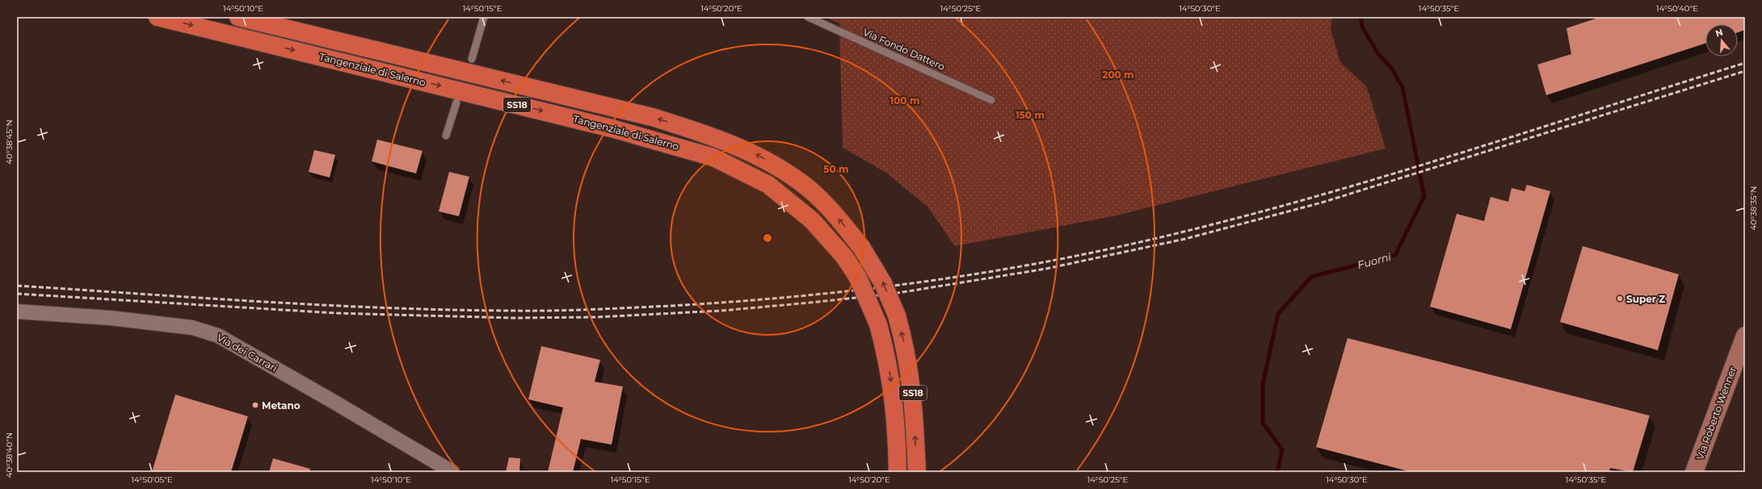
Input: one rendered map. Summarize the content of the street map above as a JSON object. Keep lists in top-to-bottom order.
{
  "streets": {
    "highway": ["Tangenziale di Salerno", "SS18"],
    "main road": ["Via Roberto Wenner"],
    "street": ["Via dei Carrari"],
    "lane": ["Via Fondo Dattero"]
  },
  "water": ["Fuorni"],
  "places": ["Super Z", "Metano"],
  "north": "top",
  "coordinates": [
    "14°50'10\"E",
    "14°50'15\"E",
    "14°50'20\"E",
    "14°50'25\"E",
    "14°50'30\"E",
    "14°50'35\"E",
    "14°50'40\"E",
    "40°38'45\"N",
    "40°38'35\"N",
    "40°38'40\"N",
    "14°50'05\"E"
  ],
  "rings": [
    "200 m",
    "100 m",
    "150 m",
    "50 m"
  ]
}
